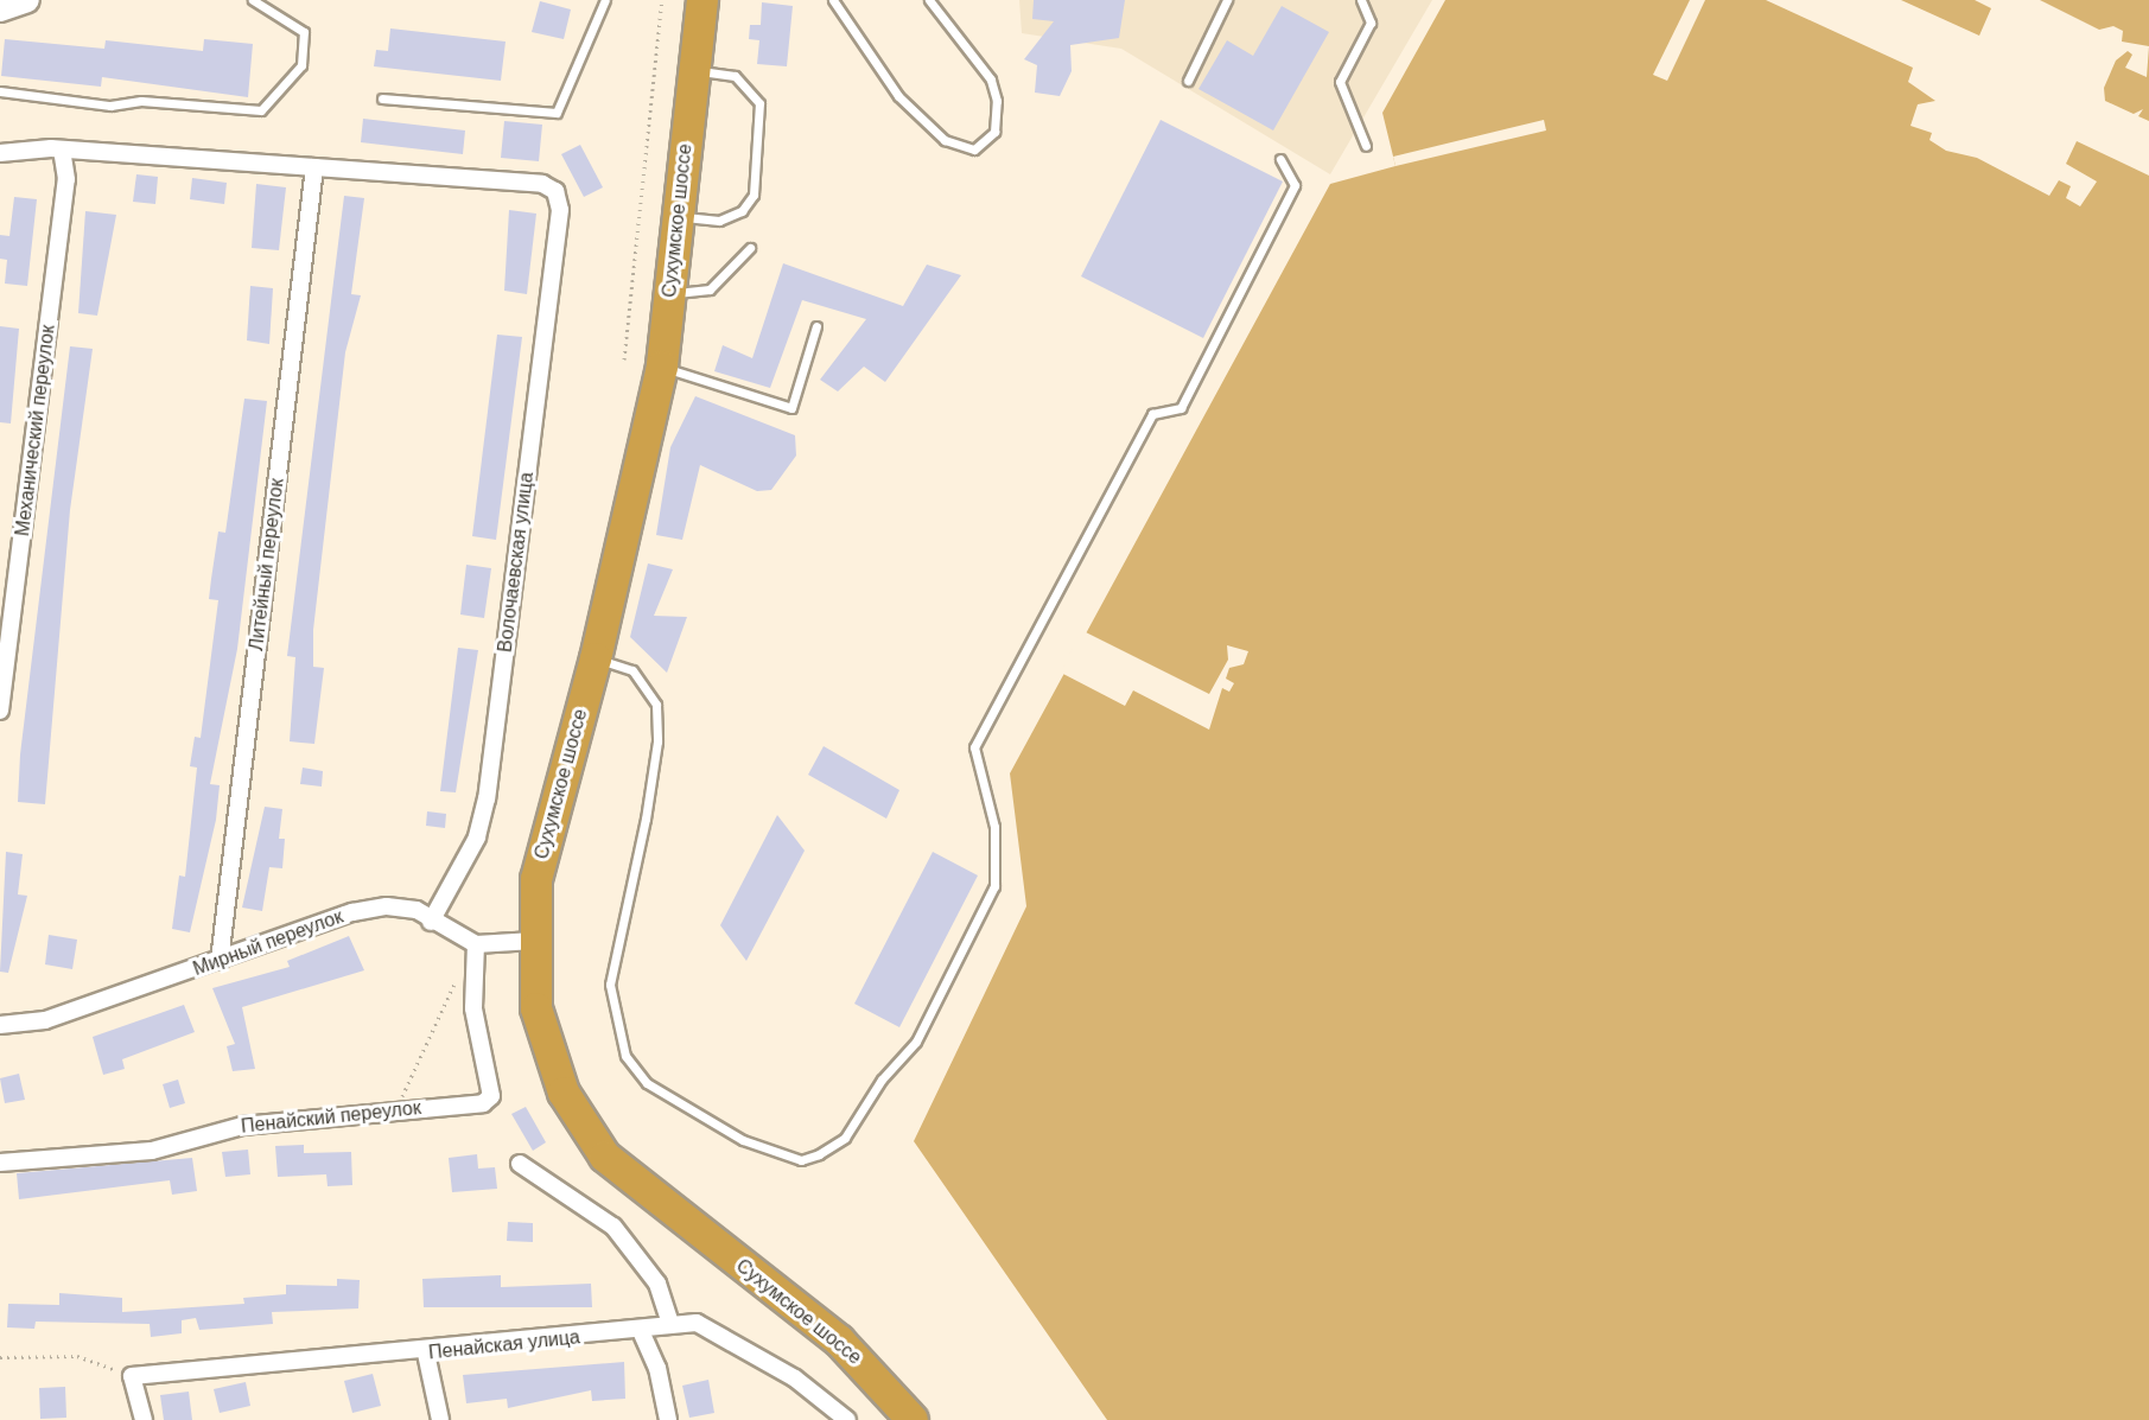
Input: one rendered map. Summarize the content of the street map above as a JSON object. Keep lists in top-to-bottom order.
{
  "streets": {
    "highway": ["Сухумское шоссе"],
    "street": [
      "Механический переулок",
      "Волочаевская улица",
      "Литейный переулок",
      "Мирный переулок",
      "Пенайский переулок",
      "Пенайская улица"
    ]
  },
  "crossings": [
    ["Волочаевская улица", "Литейный переулок"],
    ["Волочаевская улица", "Мирный переулок"],
    ["Литейный переулок", "Мирный переулок"],
    ["Мирный переулок", "Пенайский переулок"]
  ]
}
